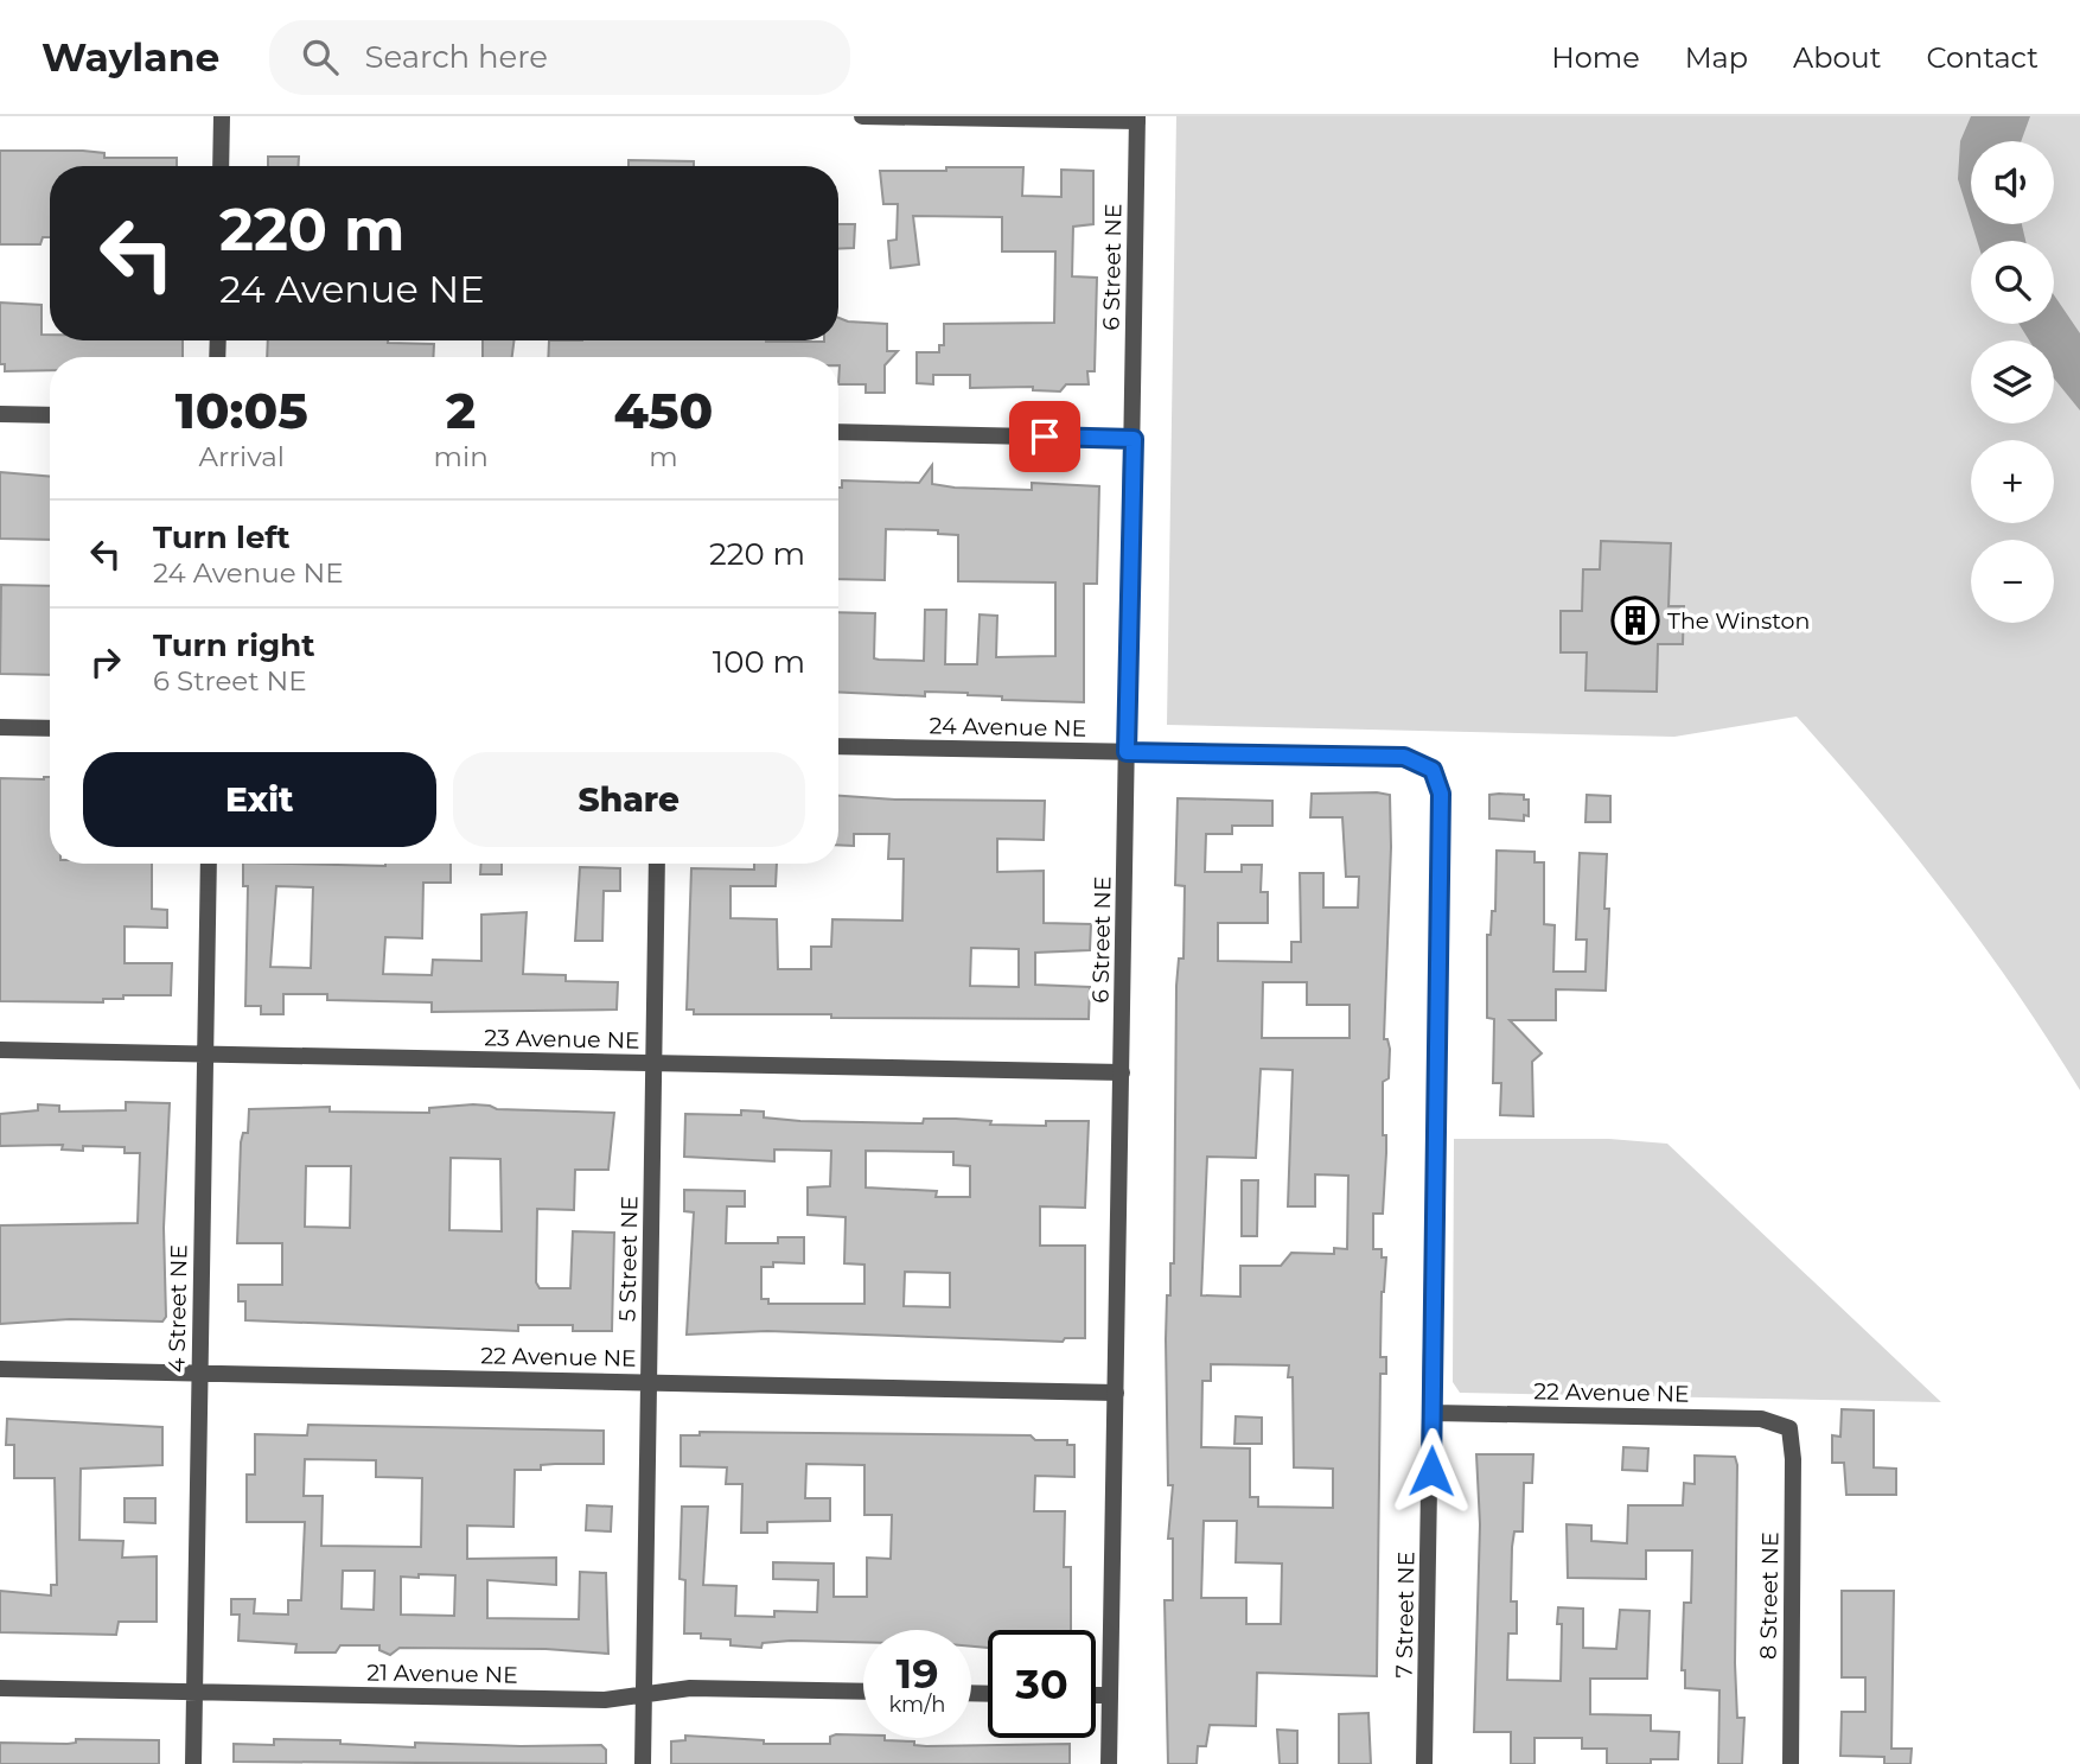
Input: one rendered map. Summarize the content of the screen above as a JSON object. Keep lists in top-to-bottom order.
{
  "streets": {
    "street": [
      "6 Street NE",
      "24 Avenue NE",
      "23 Avenue NE",
      "5 Street NE",
      "4 Street NE",
      "22 Avenue NE",
      "8 Street NE",
      "7 Street NE",
      "21 Avenue NE"
    ]
  },
  "crossings": [
    ["6 Street NE", "24 Avenue NE"],
    ["6 Street NE", "23 Avenue NE"],
    ["6 Street NE", "22 Avenue NE"],
    ["24 Avenue NE", "7 Street NE"],
    ["23 Avenue NE", "5 Street NE"],
    ["23 Avenue NE", "4 Street NE"],
    ["5 Street NE", "22 Avenue NE"],
    ["5 Street NE", "21 Avenue NE"],
    ["4 Street NE", "22 Avenue NE"],
    ["4 Street NE", "21 Avenue NE"],
    ["22 Avenue NE", "8 Street NE"],
    ["22 Avenue NE", "7 Street NE"]
  ],
  "places": {
    "building": ["The Winston"]
  },
  "page": {
    "header": "Waylane",
    "search": "Search here",
    "nav": [
      "Home",
      "Map",
      "About",
      "Contact"
    ],
    "map_buttons": ["+", "−"],
    "turn": ["220 m", "24 Avenue NE"],
    "eta": [
      "10:05",
      "Arrival",
      "2",
      "min",
      "450",
      "m"
    ],
    "list": [
      {
        "name": "Turn left",
        "note": "24 Avenue NE",
        "value": "220 m"
      },
      {
        "name": "Turn right",
        "note": "6 Street NE",
        "value": "100 m"
      }
    ],
    "buttons": ["Exit", "Share"],
    "speed": "19 km/h",
    "limit": "30"
  }
}
